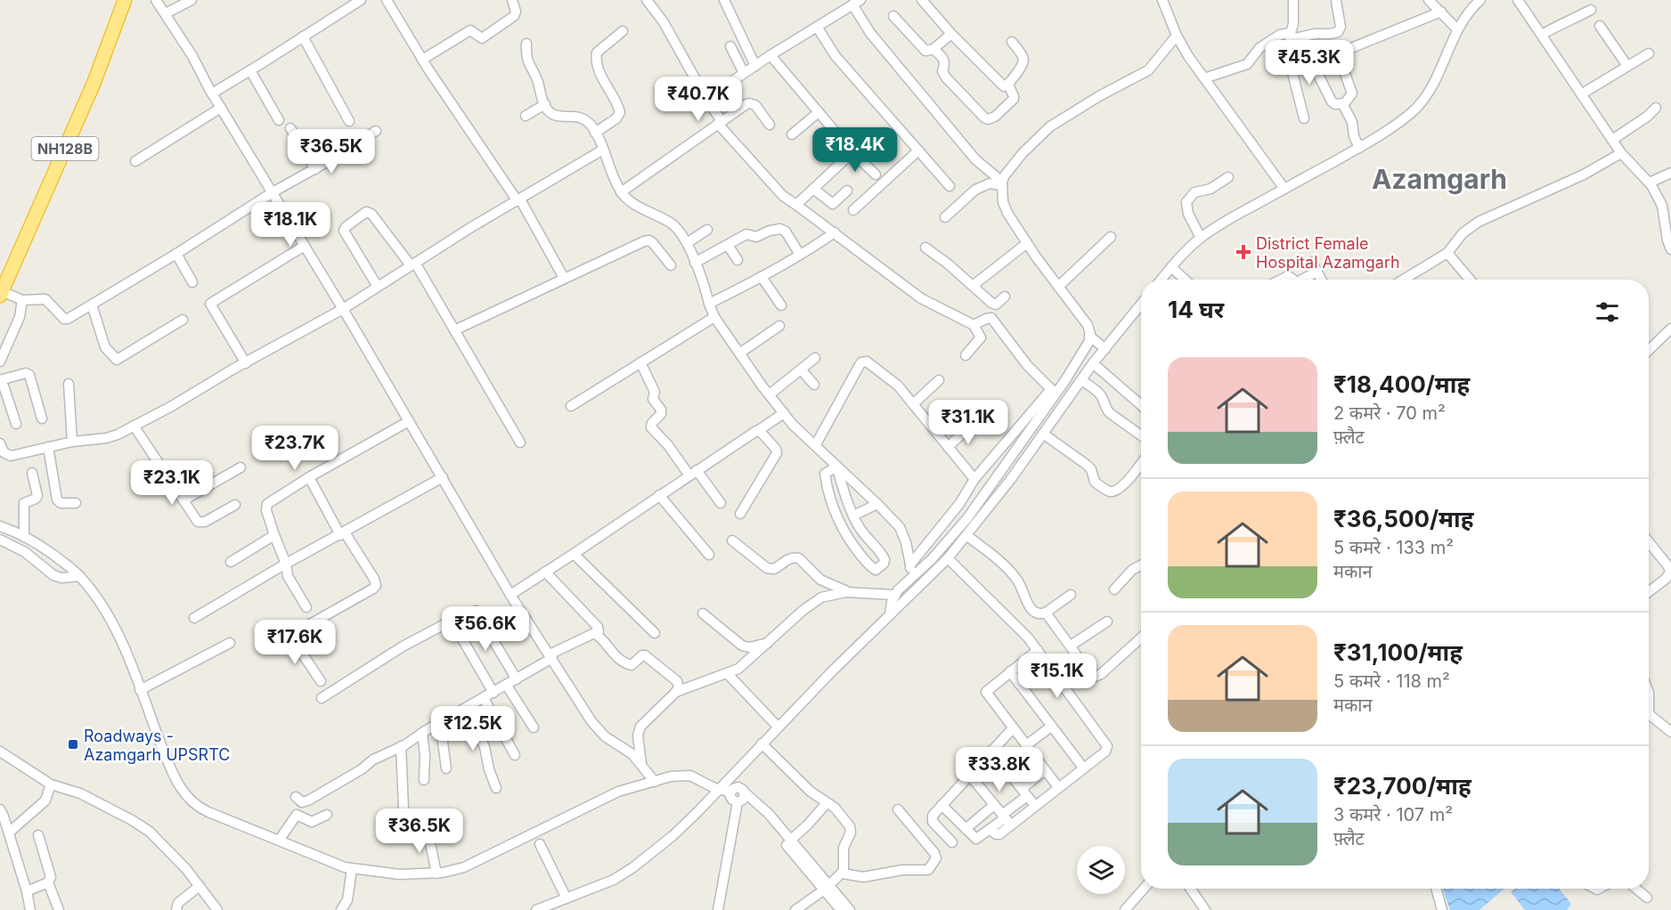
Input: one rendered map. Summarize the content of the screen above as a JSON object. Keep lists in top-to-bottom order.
{
  "streets": {
    "highway": ["NH128B"]
  },
  "districts": ["Azamgarh"],
  "places": {
    "health": ["District Female Hospital Azamgarh"],
    "transit": ["Roadways - Azamgarh UPSRTC"]
  },
  "page": {
    "price": [
      "₹45.3K",
      "₹40.7K",
      "₹18.4K",
      "₹36.5K",
      "₹18.1K",
      "₹31.1K",
      "₹23.7K",
      "₹23.1K",
      "₹56.6K",
      "₹17.6K",
      "₹15.1K",
      "₹12.5K",
      "₹33.8K",
      "₹36.5K"
    ],
    "heading": "14 घर",
    "list": [
      {
        "name": "₹18,400/माह",
        "note": "2 कमरे · 70 m² · फ़्लैट"
      },
      {
        "name": "₹36,500/माह",
        "note": "5 कमरे · 133 m² · मकान"
      },
      {
        "name": "₹31,100/माह",
        "note": "5 कमरे · 118 m² · मकान"
      },
      {
        "name": "₹23,700/माह",
        "note": "3 कमरे · 107 m² · फ़्लैट"
      }
    ]
  }
}
